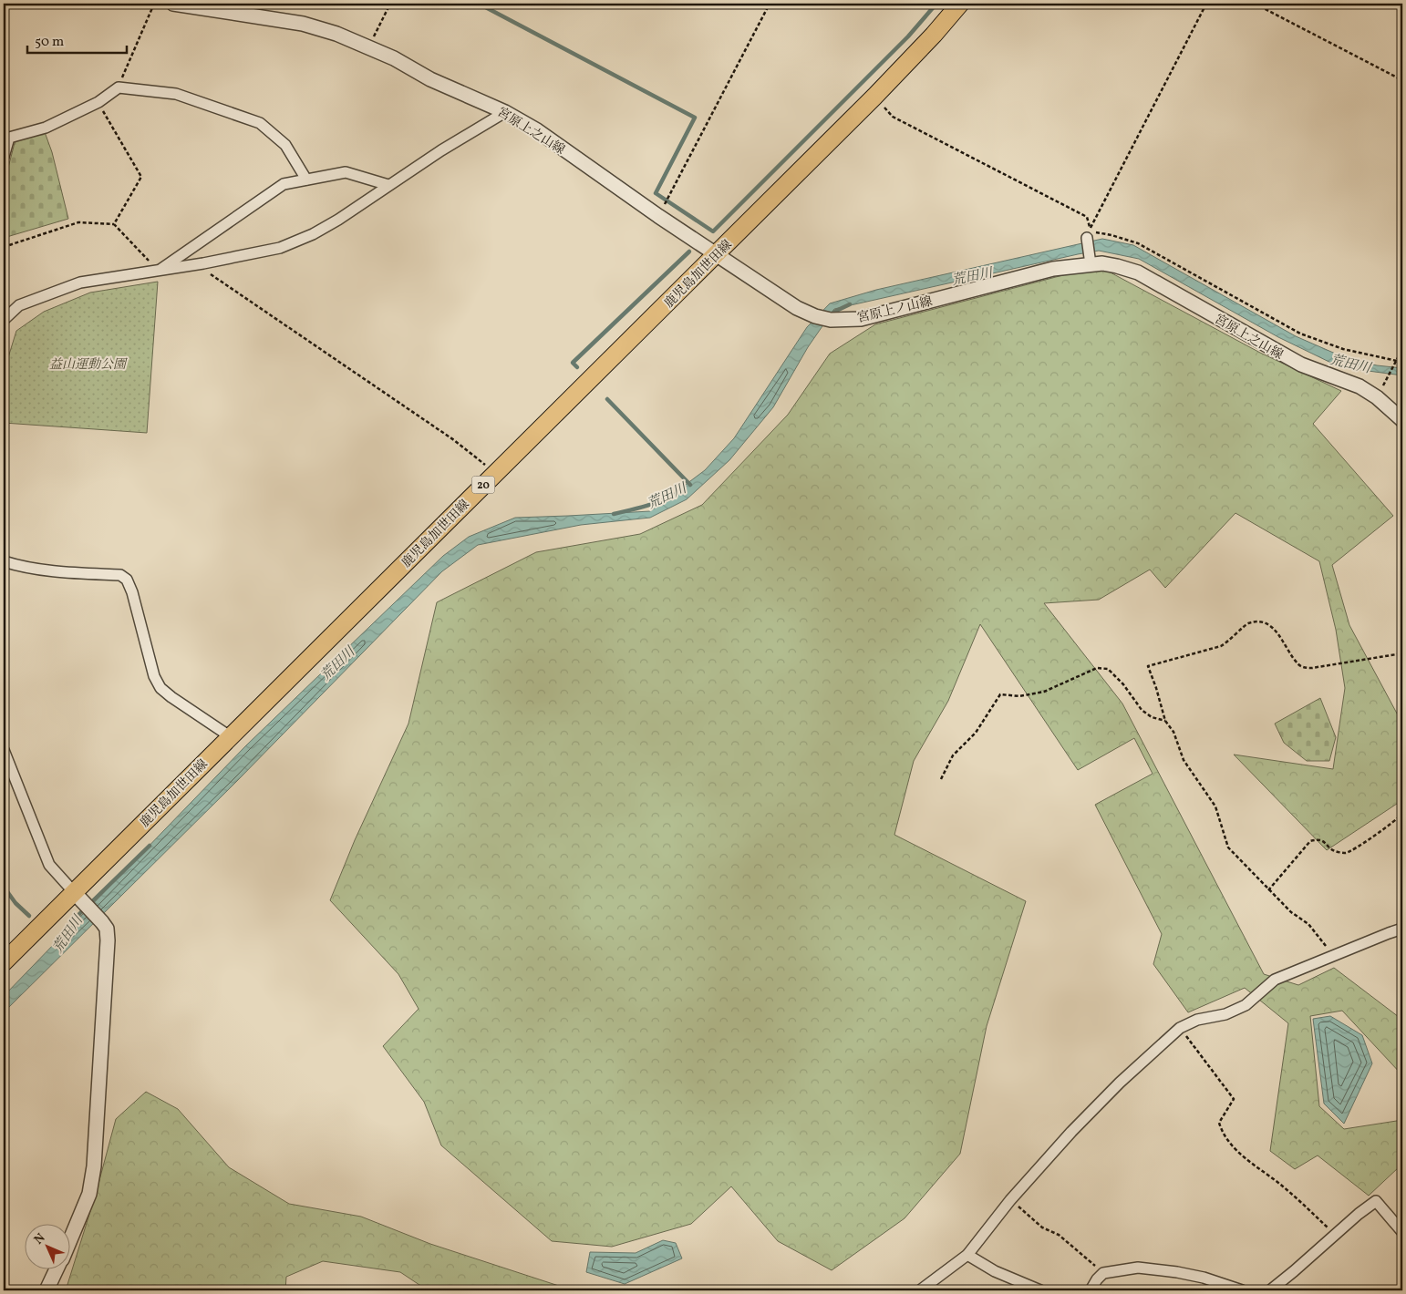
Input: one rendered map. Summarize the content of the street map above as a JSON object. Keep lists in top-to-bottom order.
{
  "streets": {
    "main road": ["鹿児島加世田線", "20"],
    "street": ["宮原上之山線", "宮原上ノ山線"]
  },
  "crossings": [
    ["宮原上之山線", "鹿児島加世田線"],
    ["宮原上之山線", "宮原上ノ山線"]
  ],
  "water": ["荒田川"],
  "parks": ["益山運動公園"],
  "scale_bar": "50 m",
  "north": "top left"
}
